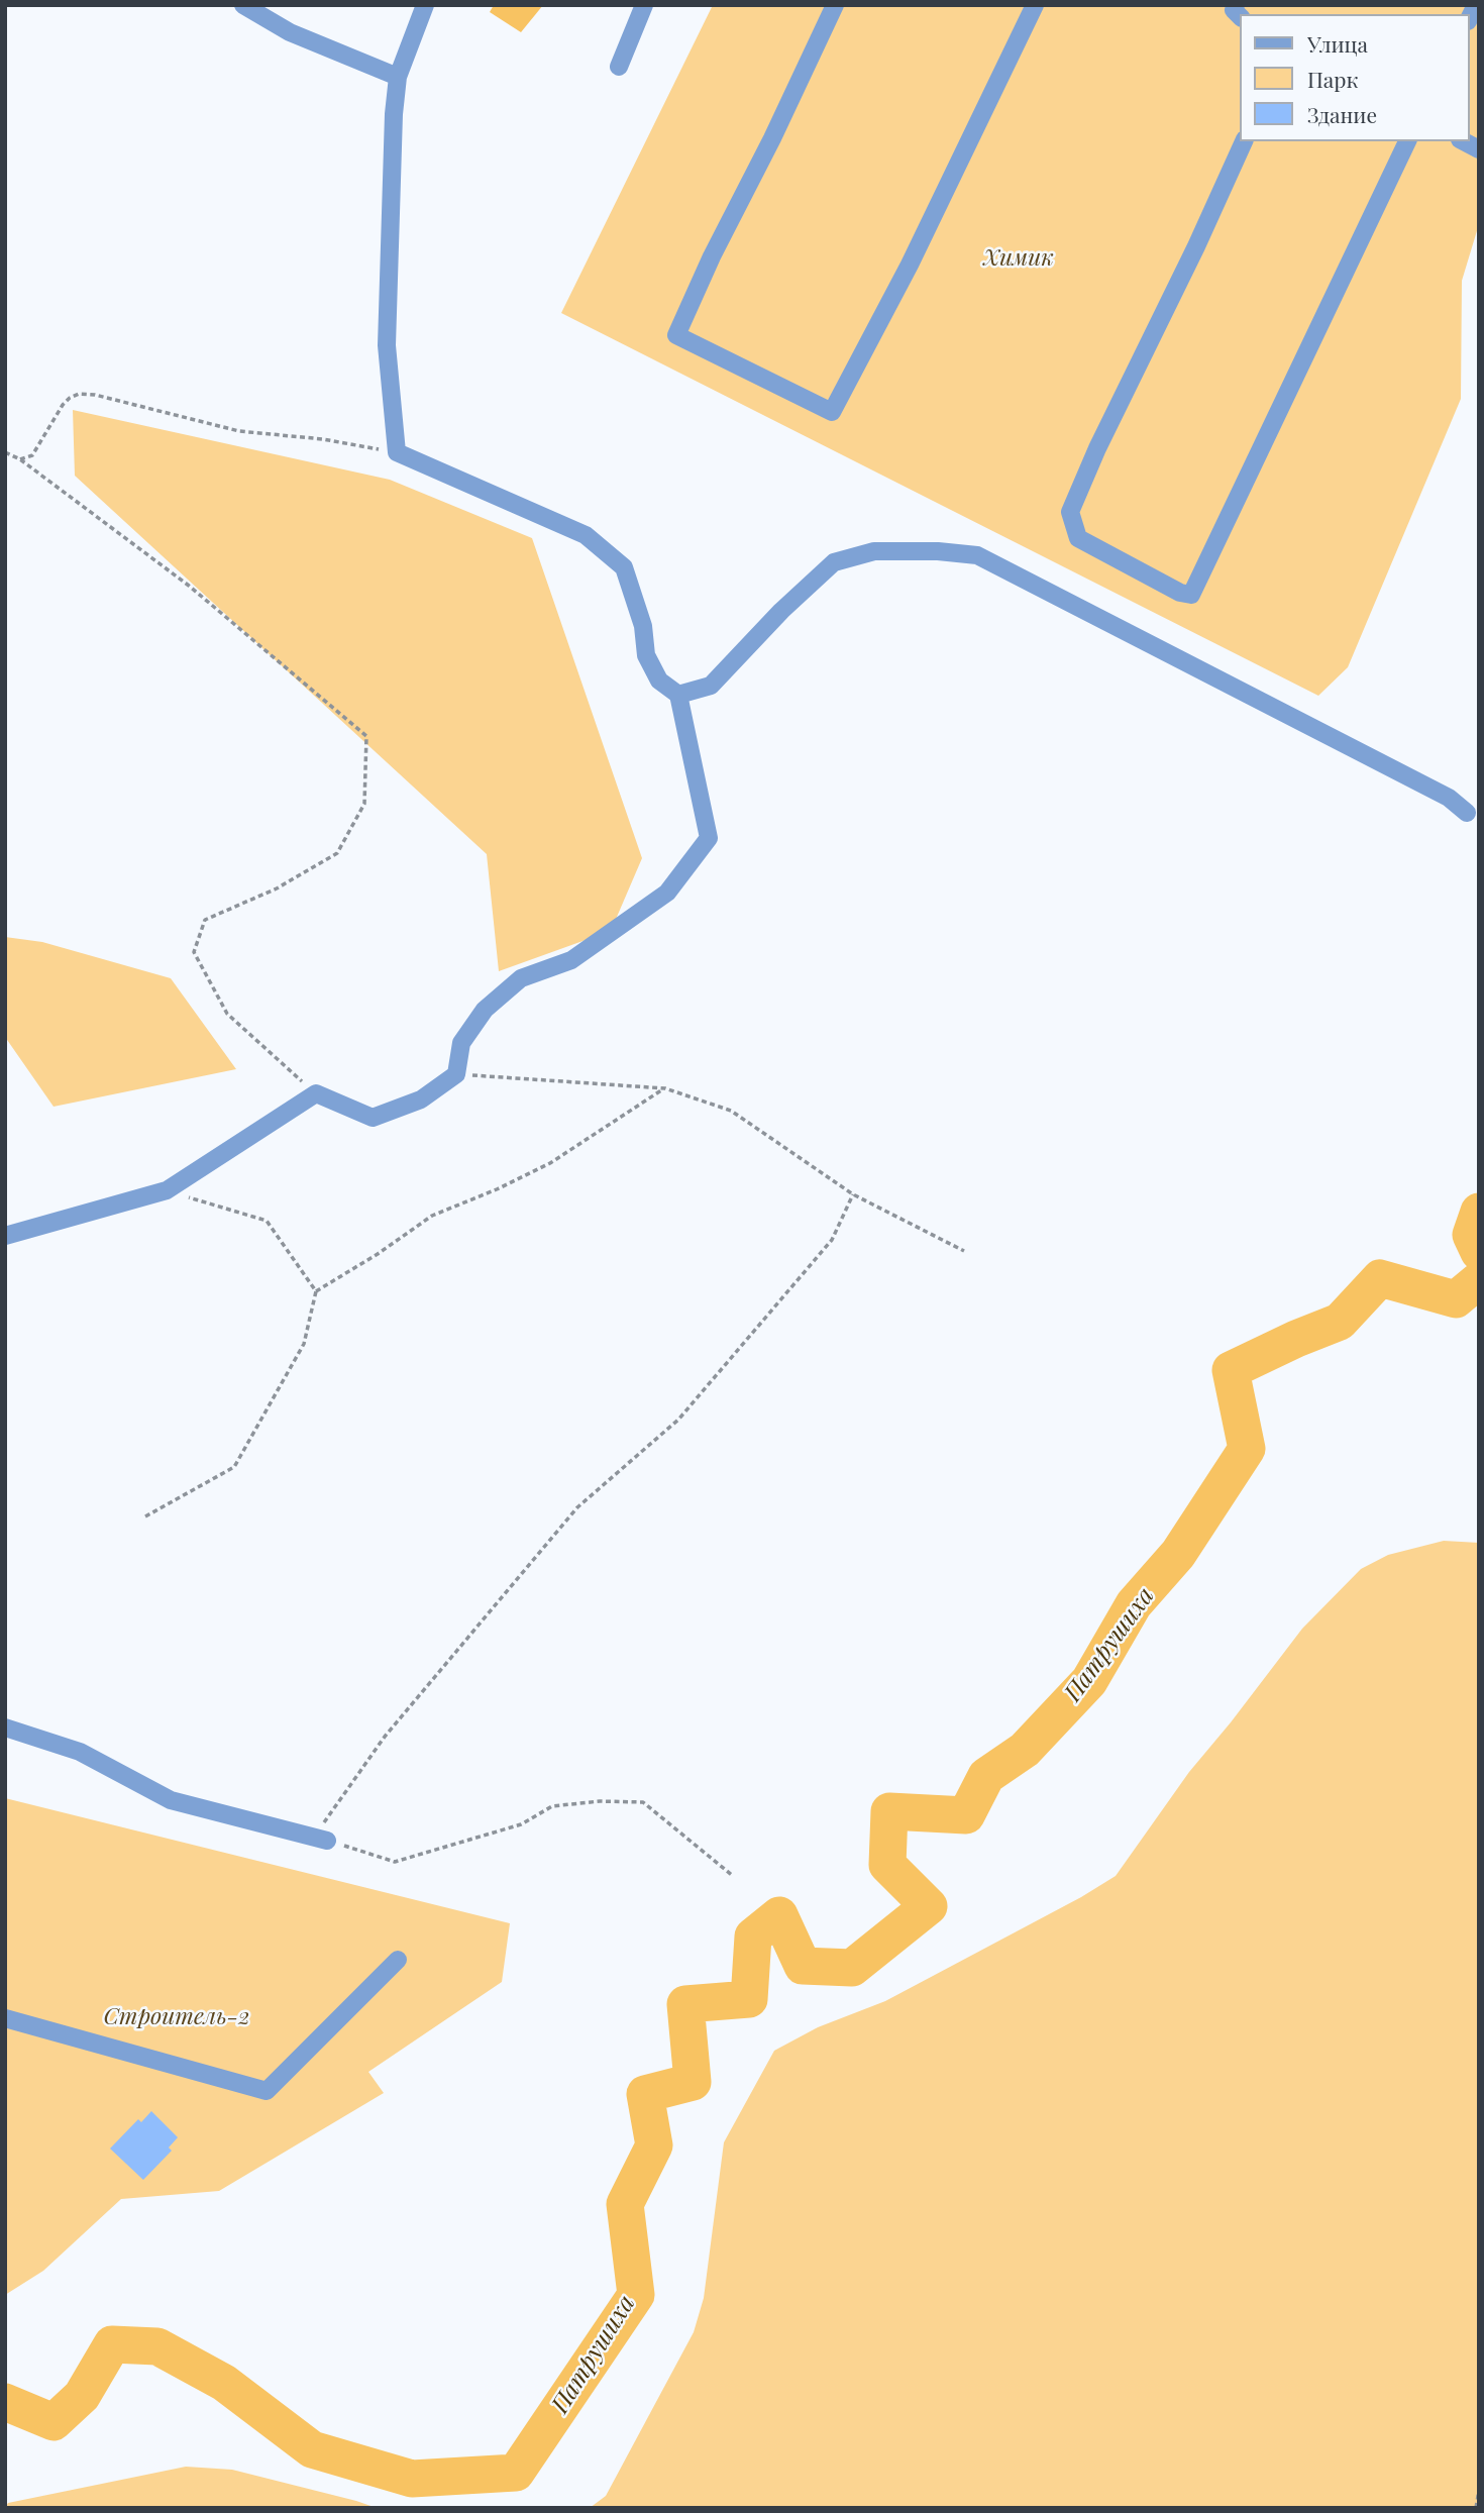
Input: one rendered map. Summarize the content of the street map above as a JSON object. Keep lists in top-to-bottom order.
{
  "water": ["Патрушиха"],
  "parks": ["Химик", "Строитель-2"],
  "legend": ["Улица", "Парк", "Здание"]
}
